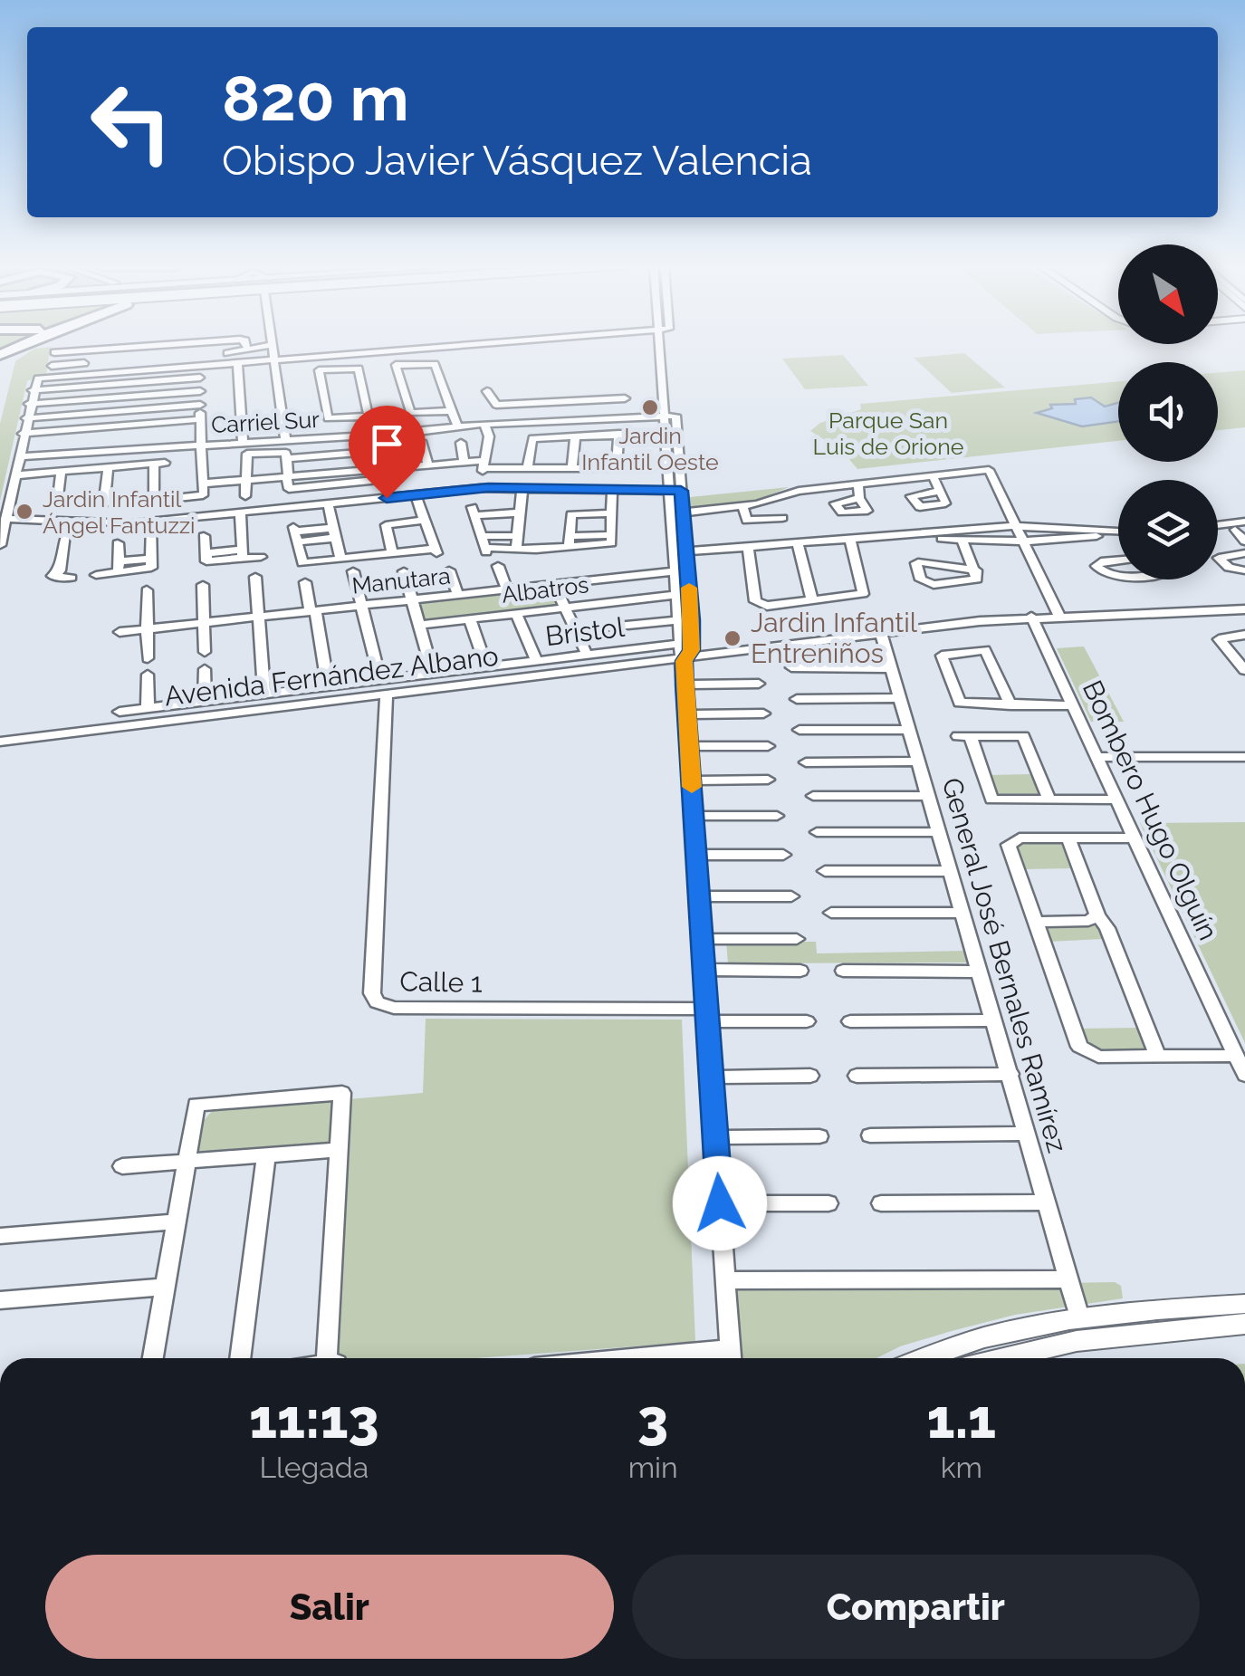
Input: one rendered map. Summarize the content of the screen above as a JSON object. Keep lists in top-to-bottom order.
{
  "streets": {
    "street": [
      "Carriel Sur",
      "Manutara",
      "Albatros",
      "Bristol",
      "Avenida Fernández Albano",
      "Bombero Hugo Olguín",
      "General José Bernales Ramírez",
      "Calle 1"
    ]
  },
  "crossings": [
    ["Bristol", "Avenida Fernández Albano"],
    ["Bristol", "Calle 1"],
    ["Avenida Fernández Albano", "Bombero Hugo Olguín"],
    ["Avenida Fernández Albano", "General José Bernales Ramírez"],
    ["Avenida Fernández Albano", "Calle 1"]
  ],
  "parks": ["Parque San Luis de Orione"],
  "places": ["Jardin Infantil Oeste", "Jardin Infantil Ángel Fantuzzi", "Jardin Infantil Entreniños"],
  "north": "bottom right",
  "page": {
    "turn": ["820 m", "Obispo Javier Vásquez Valencia"],
    "eta": [
      "11:13",
      "Llegada",
      "3",
      "min",
      "1.1",
      "km"
    ],
    "buttons": ["Salir", "Compartir"]
  }
}
